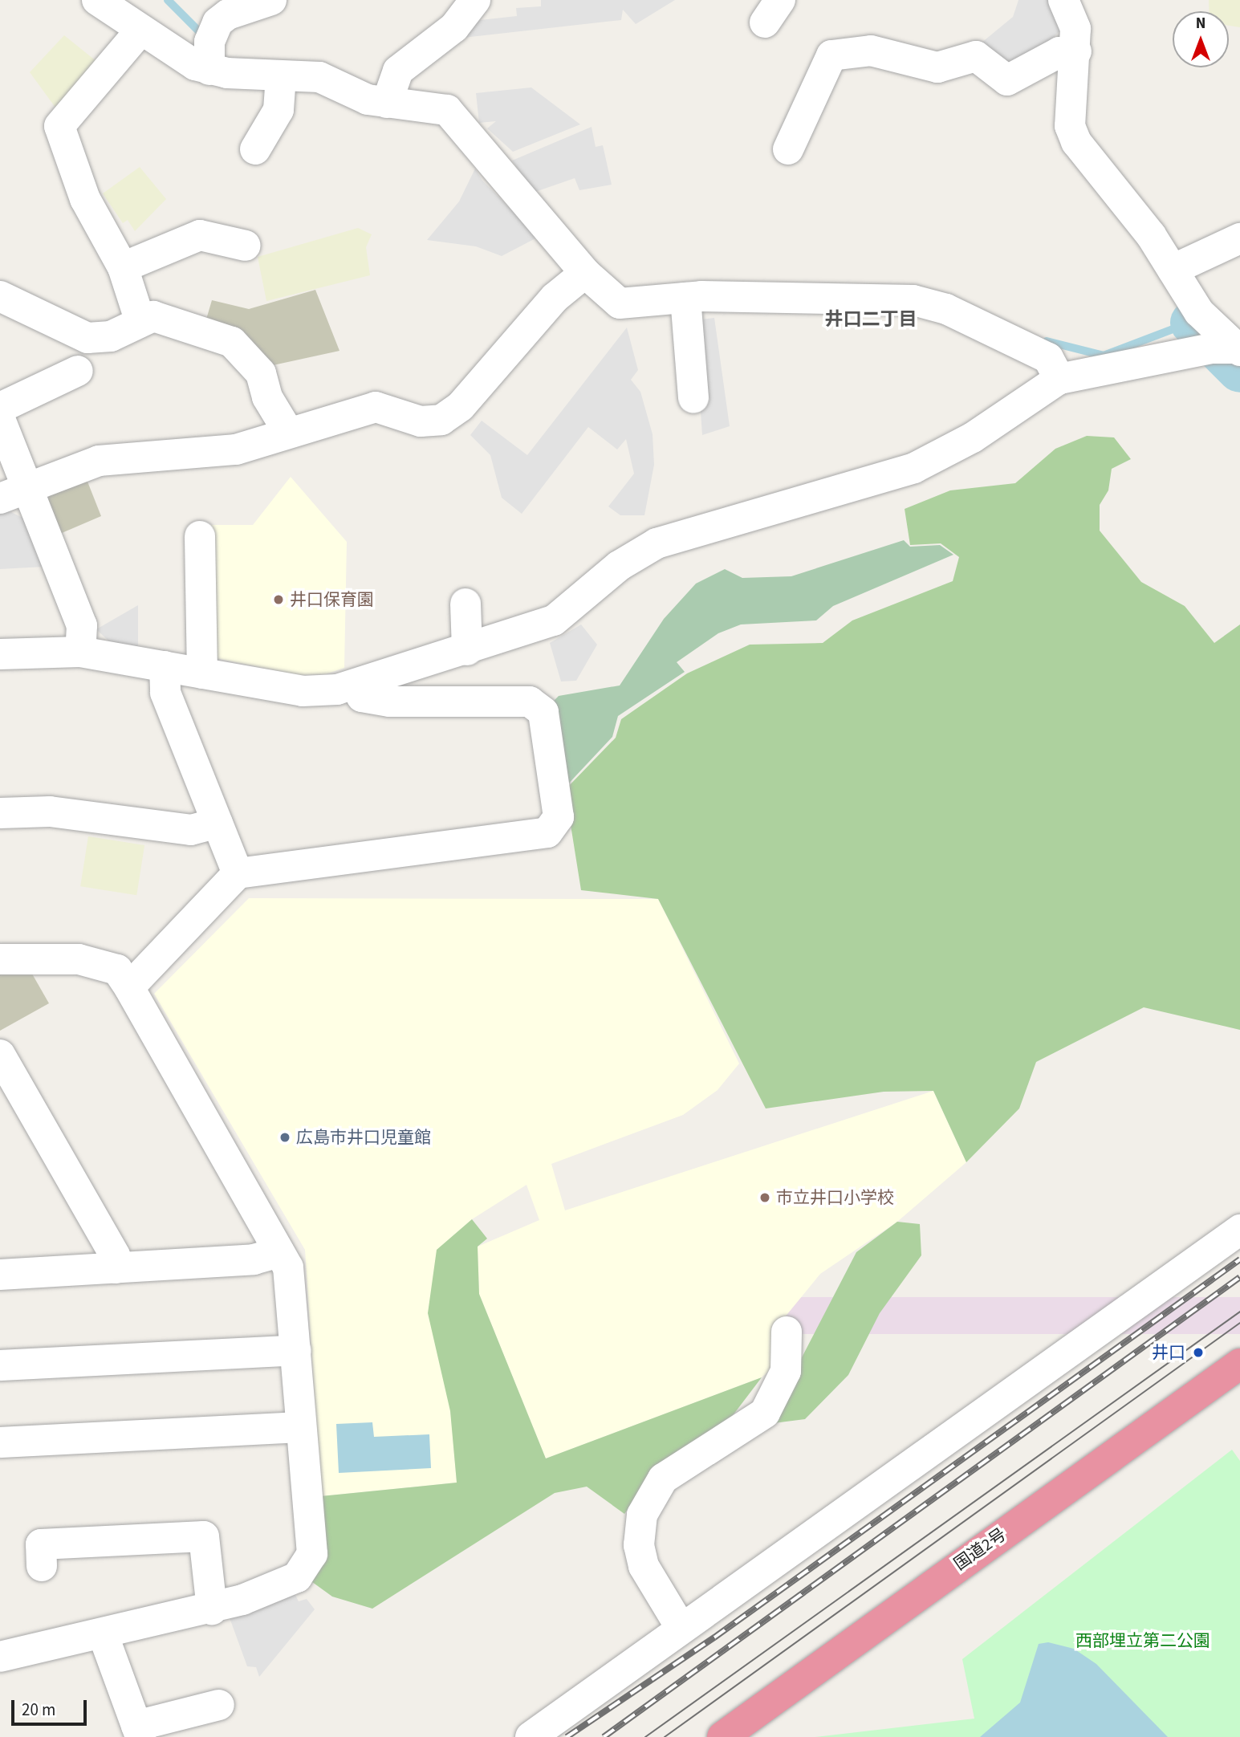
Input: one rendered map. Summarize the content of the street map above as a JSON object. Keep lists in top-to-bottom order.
{
  "streets": {
    "highway": ["国道2号"]
  },
  "districts": ["井口二丁目"],
  "parks": ["西部埋立第二公園"],
  "places": [
    "井口保育園",
    "広島市井口児童館",
    "市立井口小学校",
    "井口"
  ],
  "scale_bar": "20 m",
  "north": "top"
}
